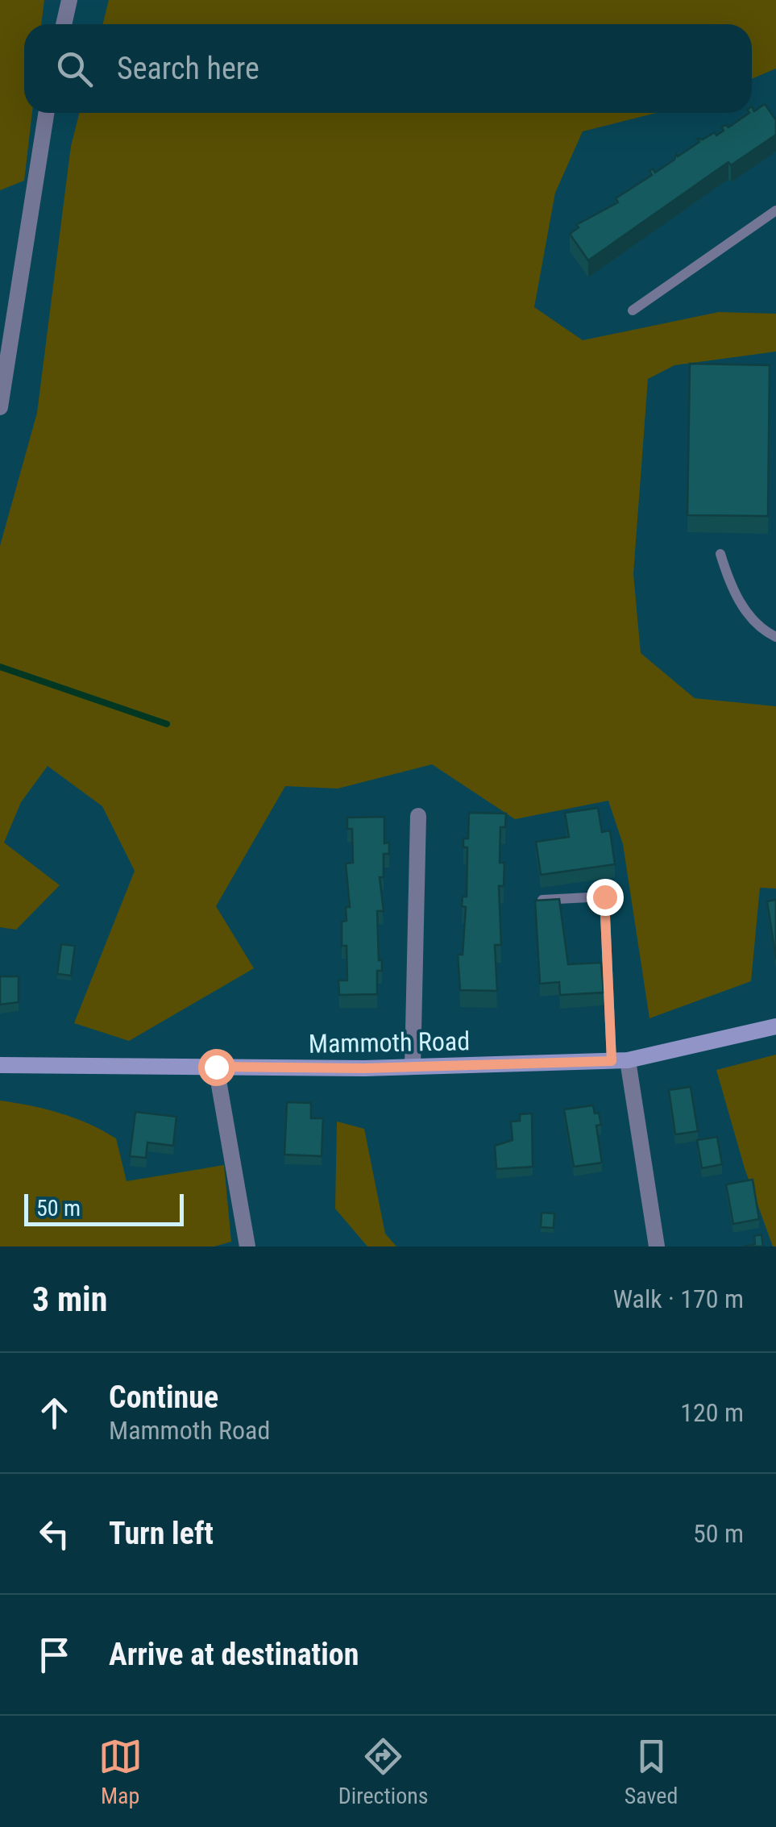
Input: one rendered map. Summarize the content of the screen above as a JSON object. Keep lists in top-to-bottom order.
{
  "streets": {
    "main road": ["Mammoth Road"]
  },
  "scale_bar": "50 m",
  "page": {
    "search": "Search here",
    "scale": "50 m",
    "heading": ["3 min", "Walk · 170 m"],
    "list": [
      ["Continue", "Mammoth Road", "120 m"],
      ["Turn left", "50 m"],
      "Arrive at destination"
    ],
    "nav": ["Map", "Directions", "Saved"]
  }
}
